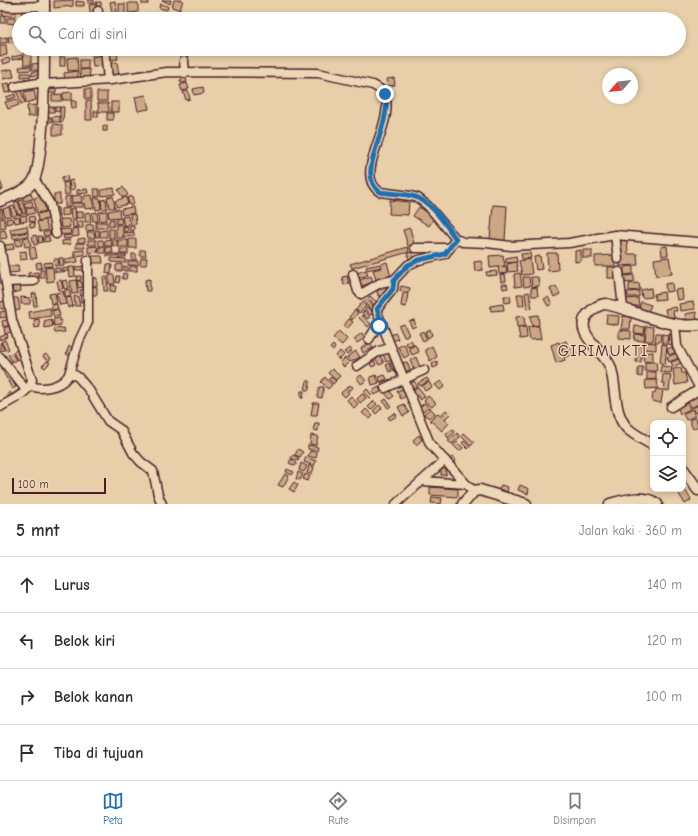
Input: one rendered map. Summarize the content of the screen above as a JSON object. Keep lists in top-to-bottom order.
{
  "districts": ["GIRIMUKTI"],
  "scale_bar": "100 m",
  "north": "bottom left",
  "page": {
    "search": "Cari di sini",
    "scale": "100 m",
    "heading": ["5 mnt", "Jalan kaki · 360 m"],
    "list": [
      ["Lurus", "140 m"],
      ["Belok kiri", "120 m"],
      ["Belok kanan", "100 m"],
      "Tiba di tujuan"
    ],
    "nav": ["Peta", "Rute", "Disimpan"]
  }
}
